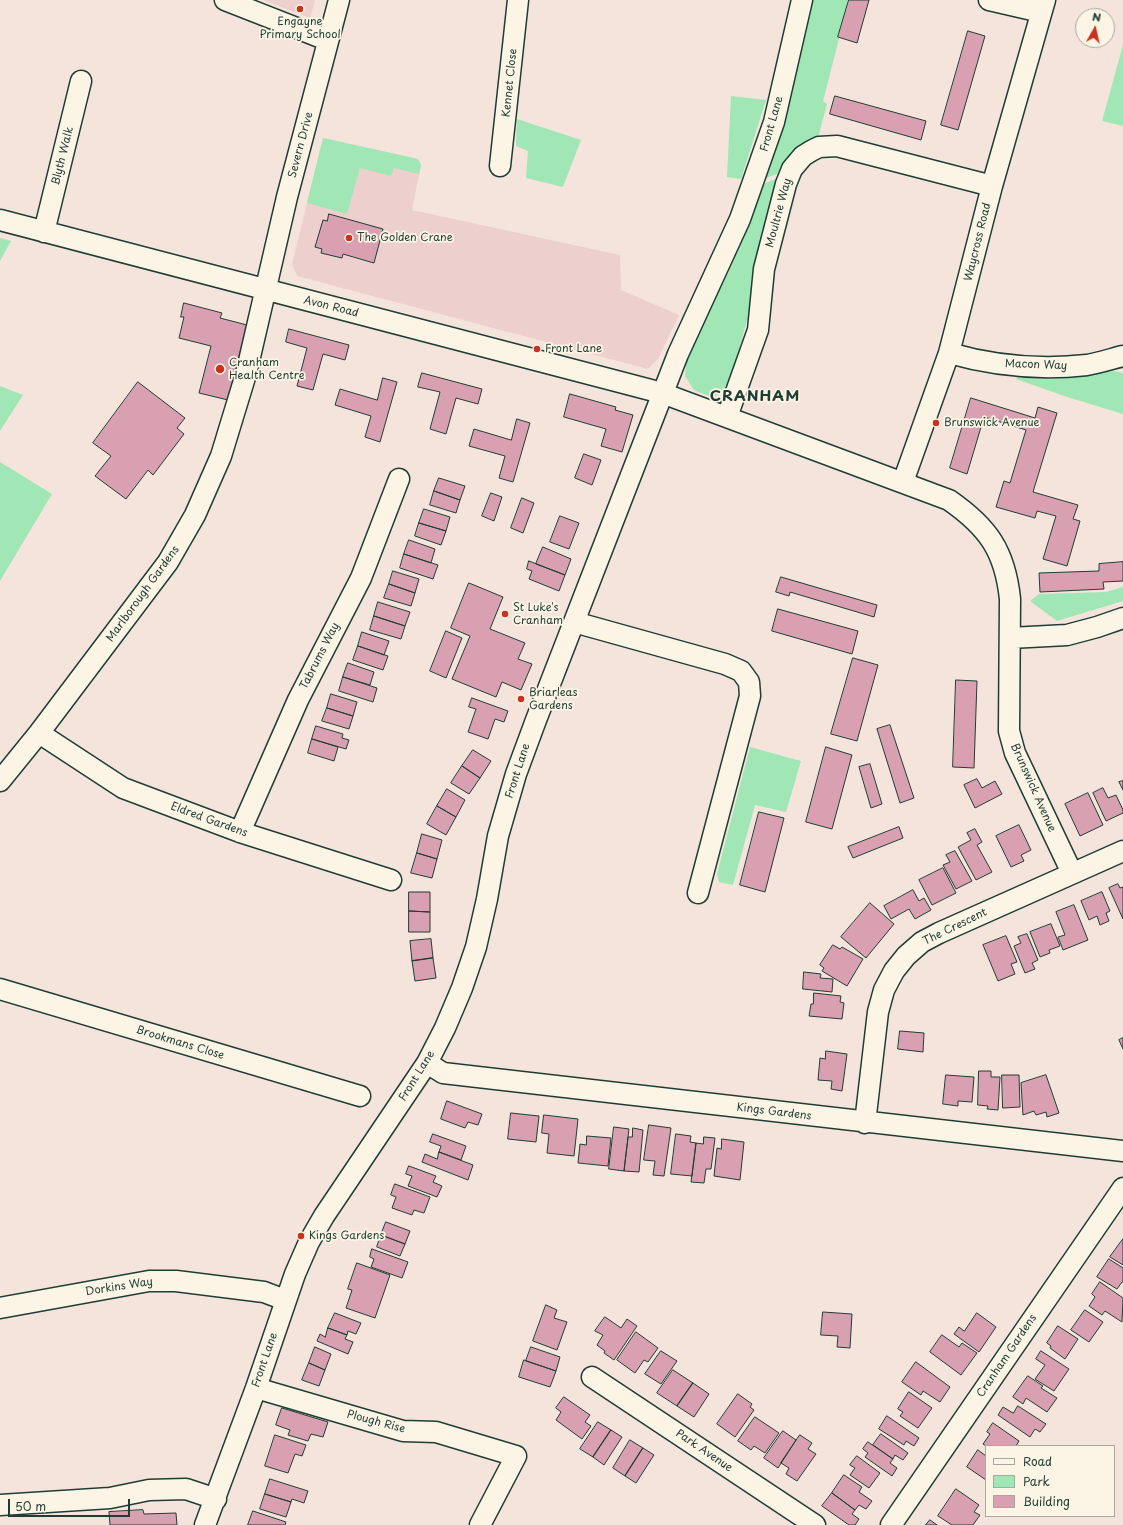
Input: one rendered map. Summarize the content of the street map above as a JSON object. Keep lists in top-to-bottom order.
{
  "streets": {
    "street": [
      "Kennet Close",
      "Front Lane",
      "Severn Drive",
      "Blyth Walk",
      "Moultrie Way",
      "Waycross Road",
      "Avon Road",
      "Macon Way",
      "Marlborough Gardens",
      "Tabrums Way",
      "Brunswick Avenue",
      "Eldred Gardens",
      "The Crescent",
      "Brookmans Close",
      "Kings Gardens",
      "Dorkins Way",
      "Cranham Gardens",
      "Plough Rise",
      "Park Avenue"
    ]
  },
  "crossings": [
    ["Front Lane", "Avon Road"],
    ["Front Lane", "Brunswick Avenue"],
    ["Front Lane", "Kings Gardens"],
    ["Front Lane", "Dorkins Way"],
    ["Front Lane", "Plough Rise"],
    ["Severn Drive", "Avon Road"],
    ["Severn Drive", "Marlborough Gardens"],
    ["Blyth Walk", "Avon Road"],
    ["Moultrie Way", "Waycross Road"],
    ["Moultrie Way", "Brunswick Avenue"],
    ["Waycross Road", "Macon Way"],
    ["Waycross Road", "Brunswick Avenue"],
    ["Avon Road", "Marlborough Gardens"],
    ["Avon Road", "Brunswick Avenue"],
    ["Marlborough Gardens", "Eldred Gardens"],
    ["Tabrums Way", "Eldred Gardens"],
    ["Brunswick Avenue", "The Crescent"],
    ["The Crescent", "Kings Gardens"]
  ],
  "districts": ["CRANHAM"],
  "places": [
    "Engayne Primary School",
    "The Golden Crane",
    "Front Lane",
    "Cranham Health Centre",
    "Brunswick Avenue",
    "St Luke's Cranham",
    "Briarleas Gardens",
    "Kings Gardens"
  ],
  "legend": ["Road", "Park", "Building"],
  "scale_bar": "50 m",
  "north": "top"
}
